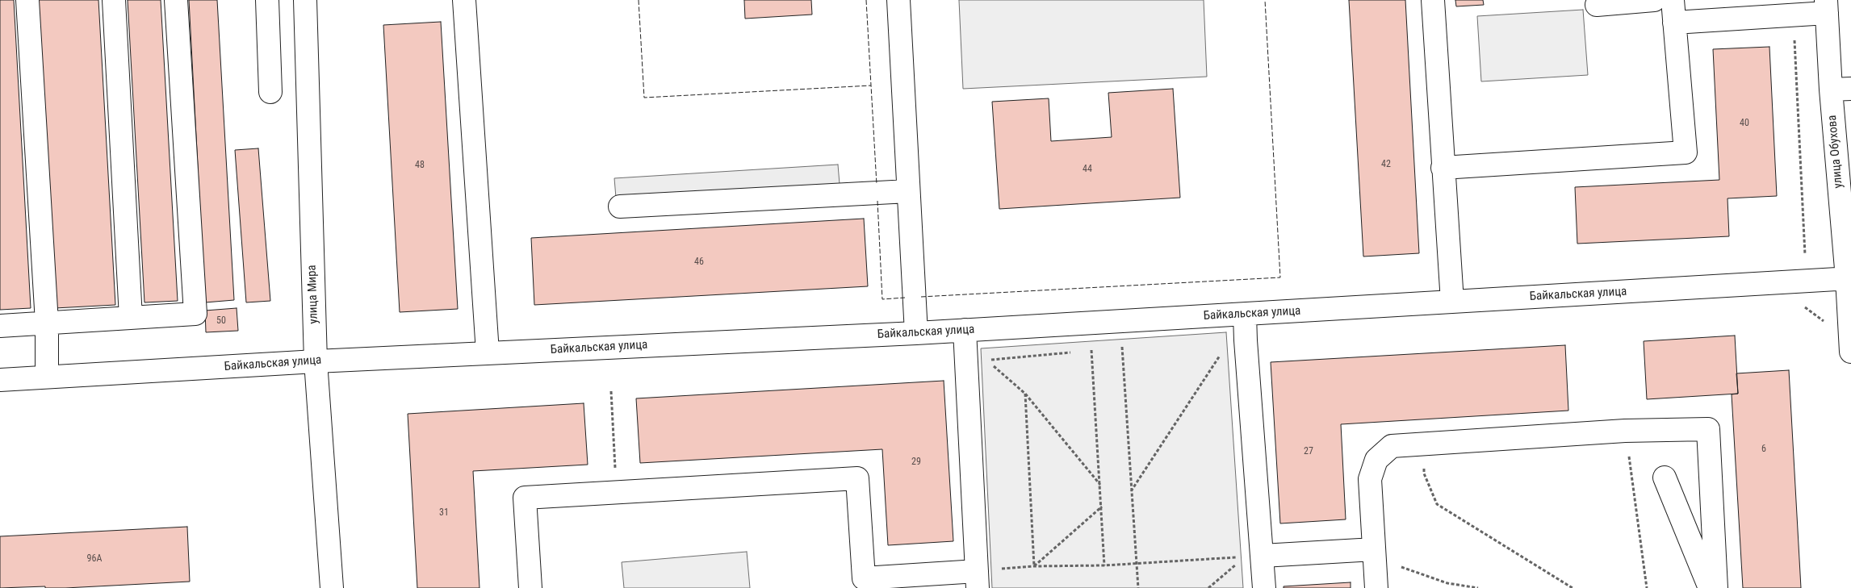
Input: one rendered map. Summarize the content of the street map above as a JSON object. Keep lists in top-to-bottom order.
{
  "streets": {
    "street": ["улица Обухова", "улица Мира", "Байкальская улица"]
  },
  "crossings": [
    ["улица Обухова", "Байкальская улица"],
    ["улица Мира", "Байкальская улица"]
  ],
  "house_numbers": [
    "40",
    "42",
    "48",
    "44",
    "46",
    "50",
    "6",
    "27",
    "29",
    "31",
    "96А"
  ]
}
